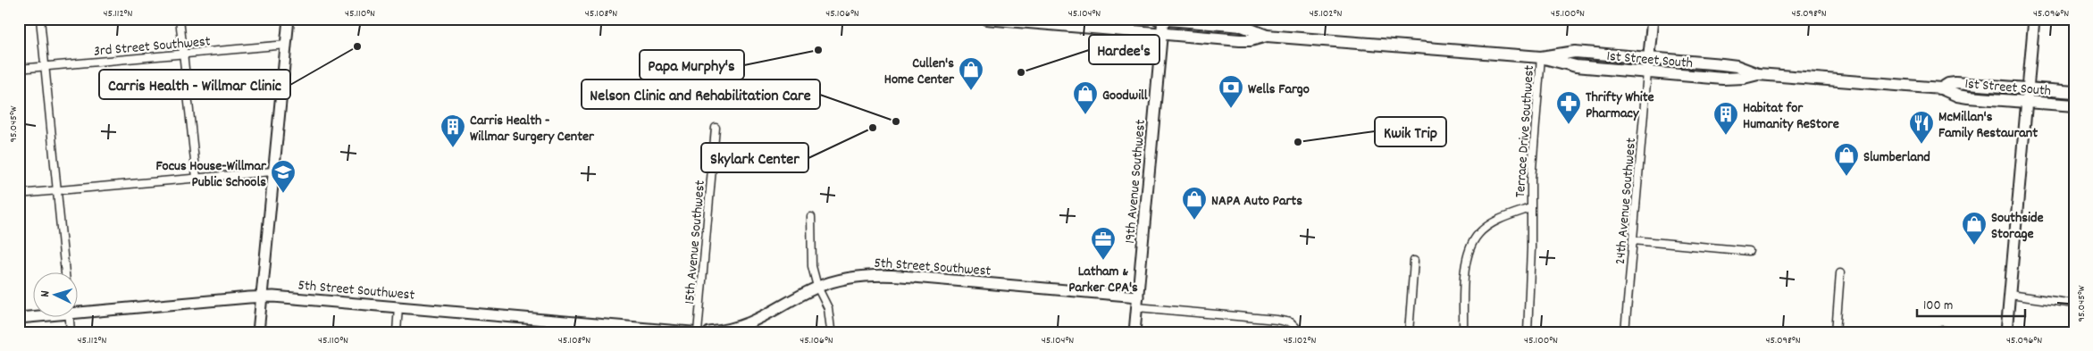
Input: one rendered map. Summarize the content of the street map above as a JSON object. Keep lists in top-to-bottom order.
{
  "streets": {
    "main road": ["1st Street South"],
    "street": [
      "3rd Street Southwest",
      "Terrace Drive Southwest",
      "19th Avenue Southwest",
      "24th Avenue Southwest",
      "15th Avenue Southwest",
      "5th Street Southwest"
    ]
  },
  "crossings": [
    ["1st Street South", "Terrace Drive Southwest"],
    ["1st Street South", "19th Avenue Southwest"],
    ["1st Street South", "24th Avenue Southwest"],
    ["19th Avenue Southwest", "5th Street Southwest"]
  ],
  "places": {
    "other": [
      "Carris Health - Willmar Clinic",
      "Papa Murphy's",
      "Hardee's",
      "Nelson Clinic and Rehabilitation Care",
      "Skylark Center",
      "Kwik Trip"
    ],
    "shop": [
      "Cullen's Home Center",
      "Goodwill",
      "Slumberland",
      "NAPA Auto Parts",
      "Southside Storage"
    ],
    "bank": ["Wells Fargo"],
    "pharmacy": ["Thrifty White Pharmacy"],
    "building": ["Habitat for Humanity ReStore", "Carris Health - Willmar Surgery Center"],
    "restaurant": ["McMillan's Family Restaurant"],
    "school or university": ["Focus House-Willmar Public Schools"],
    "office": ["Latham & Parker CPA's"]
  },
  "scale_bar": "100 m",
  "north": "left",
  "coordinates": [
    "45.112°N",
    "45.110°N",
    "45.108°N",
    "45.106°N",
    "45.104°N",
    "45.102°N",
    "45.100°N",
    "45.098°N",
    "45.096°N",
    "95.045°W"
  ]
}
